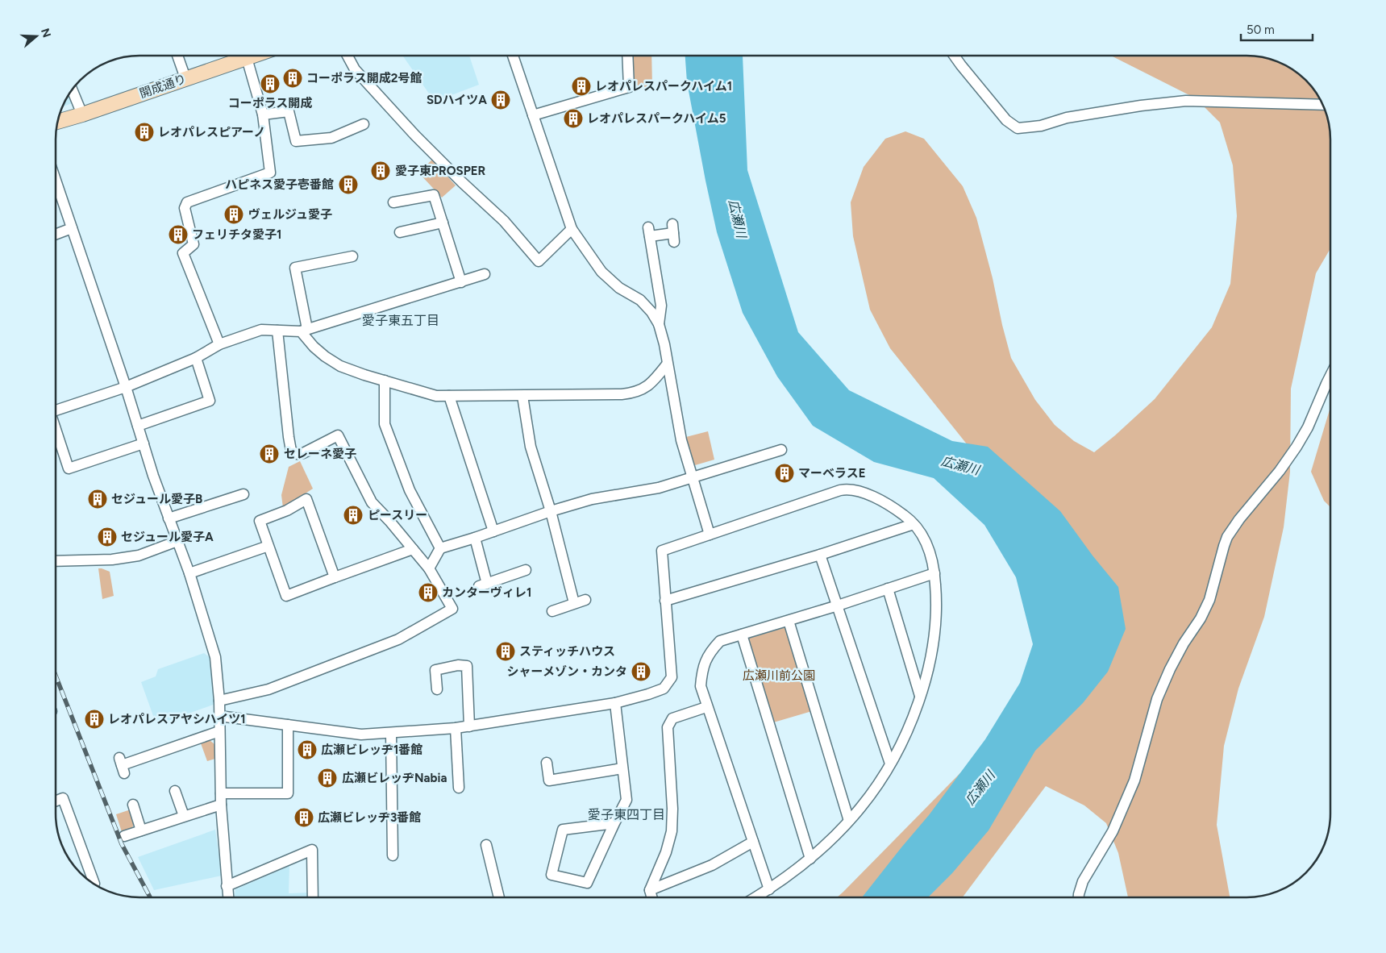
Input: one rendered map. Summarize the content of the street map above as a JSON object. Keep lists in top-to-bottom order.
{
  "streets": {
    "street": ["開成通り"]
  },
  "districts": ["愛子東五丁目", "愛子東四丁目"],
  "water": ["広瀬川"],
  "parks": ["広瀬川前公園"],
  "places": {
    "building": [
      "コーポラス開成2号館",
      "コーポラス開成",
      "レオパレスパークハイム1",
      "SDハイツA",
      "レオパレスパークハイム5",
      "レオパレスピアーノ",
      "愛子東PROSPER",
      "ハピネス愛子壱番館",
      "ヴェルジュ愛子",
      "フェリチタ愛子1",
      "セレーネ愛子",
      "マーベラスE",
      "セジュール愛子B",
      "ピースリー",
      "セジュール愛子A",
      "カンターヴィレ1",
      "スティッチハウス",
      "シャーメゾン・カンタ",
      "レオパレスアヤシハイツ1",
      "広瀬ビレッヂ1番館",
      "広瀬ビレッヂNabia",
      "広瀬ビレッヂ3番館"
    ]
  },
  "scale_bar": "50 m",
  "north": "right"
}
